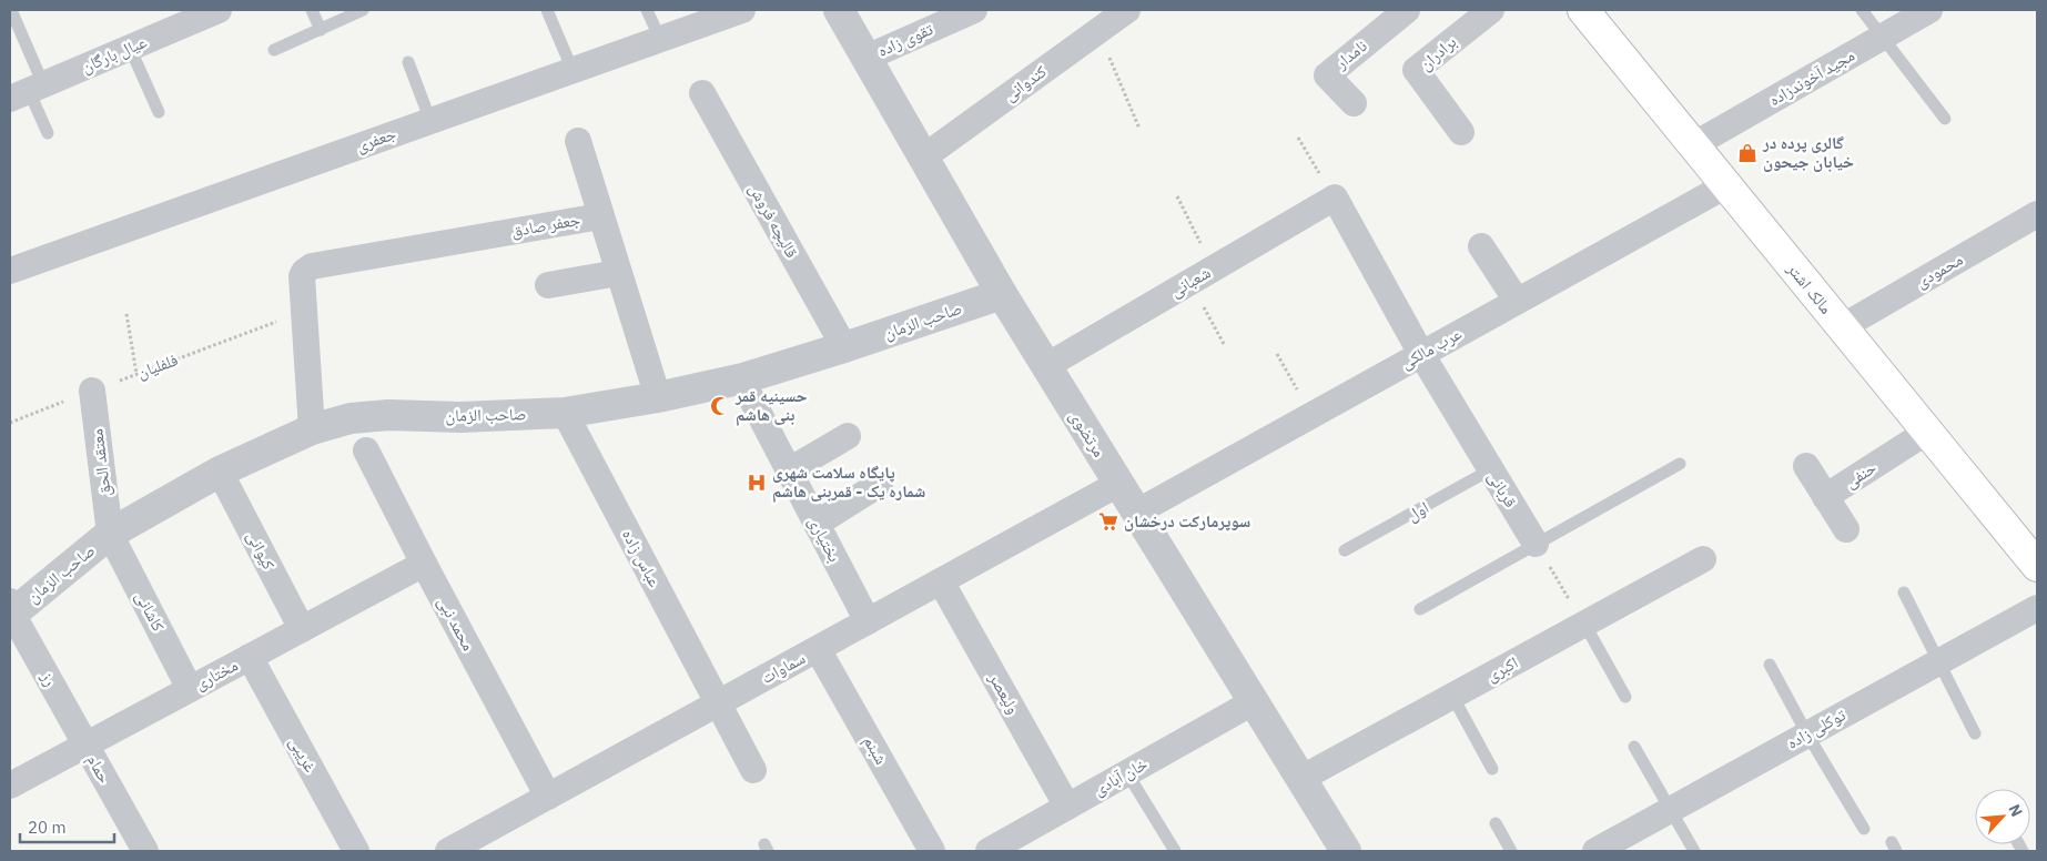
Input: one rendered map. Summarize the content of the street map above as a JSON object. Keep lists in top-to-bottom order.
{
  "streets": {
    "main road": ["مالک اشتر"],
    "street": [
      "تقوی زاده",
      "برادران",
      "عیال بارگان",
      "نامدار",
      "مجید آخوندزاده",
      "کندوانی",
      "جعفری",
      "قالیچه فروش",
      "جعفر صادق",
      "محمودی",
      "شعبانی",
      "صاحب الزمان",
      "عرب مالکی",
      "مرتضوی",
      "معتقد الحق",
      "حنفی",
      "قربانی",
      "بختیاری",
      "کیوانی",
      "عباس زاده",
      "کاشانی",
      "محمد نبی",
      "سماوات",
      "اکبری",
      "مختاری",
      "رز",
      "ولیعصر",
      "توکلی زاده",
      "شبنم",
      "غریبی",
      "حمام",
      "خان آبادی"
    ],
    "lane": ["اول"],
    "path": ["فلفلیان"]
  },
  "crossings": [
    ["تقوی زاده", "مرتضوی"],
    ["مجید آخوندزاده", "مالک اشتر"],
    ["کندوانی", "مرتضوی"],
    ["قالیچه فروش", "صاحب الزمان"],
    ["جعفر صادق", "صاحب الزمان"],
    ["جعفر صادق", "فلفلیان"],
    ["محمودی", "مالک اشتر"],
    ["شعبانی", "مرتضوی"],
    ["شعبانی", "قربانی"],
    ["مالک اشتر", "عرب مالکی"],
    ["مالک اشتر", "حنفی"],
    ["صاحب الزمان", "مرتضوی"],
    ["صاحب الزمان", "معتقد الحق"],
    ["صاحب الزمان", "کیوانی"],
    ["صاحب الزمان", "عباس زاده"],
    ["صاحب الزمان", "کاشانی"],
    ["صاحب الزمان", "رز"],
    ["عرب مالکی", "مرتضوی"],
    ["عرب مالکی", "قربانی"],
    ["فلفلیان", "معتقد الحق"],
    ["مرتضوی", "سماوات"],
    ["مرتضوی", "اکبری"],
    ["مرتضوی", "خان آبادی"],
    ["معتقد الحق", "کاشانی"],
    ["قربانی", "اول"],
    ["بختیاری", "سماوات"],
    ["کیوانی", "مختاری"],
    ["عباس زاده", "سماوات"],
    ["کاشانی", "مختاری"],
    ["محمد نبی", "سماوات"],
    ["محمد نبی", "مختاری"],
    ["سماوات", "ولیعصر"],
    ["سماوات", "شبنم"],
    ["مختاری", "رز"],
    ["مختاری", "غریبی"],
    ["مختاری", "حمام"],
    ["رز", "حمام"],
    ["ولیعصر", "خان آبادی"]
  ],
  "places": {
    "shop": ["گالری پرده در خیابان جیحون"],
    "mosque": ["حسینیه قمر بنی هاشم"],
    "hospital": ["پایگاه سلامت شهری شماره یک - قمربنی هاشم"],
    "supermarket": ["سوپرمارکت درخشان"]
  },
  "scale_bar": "20 m",
  "north": "top right"
}
